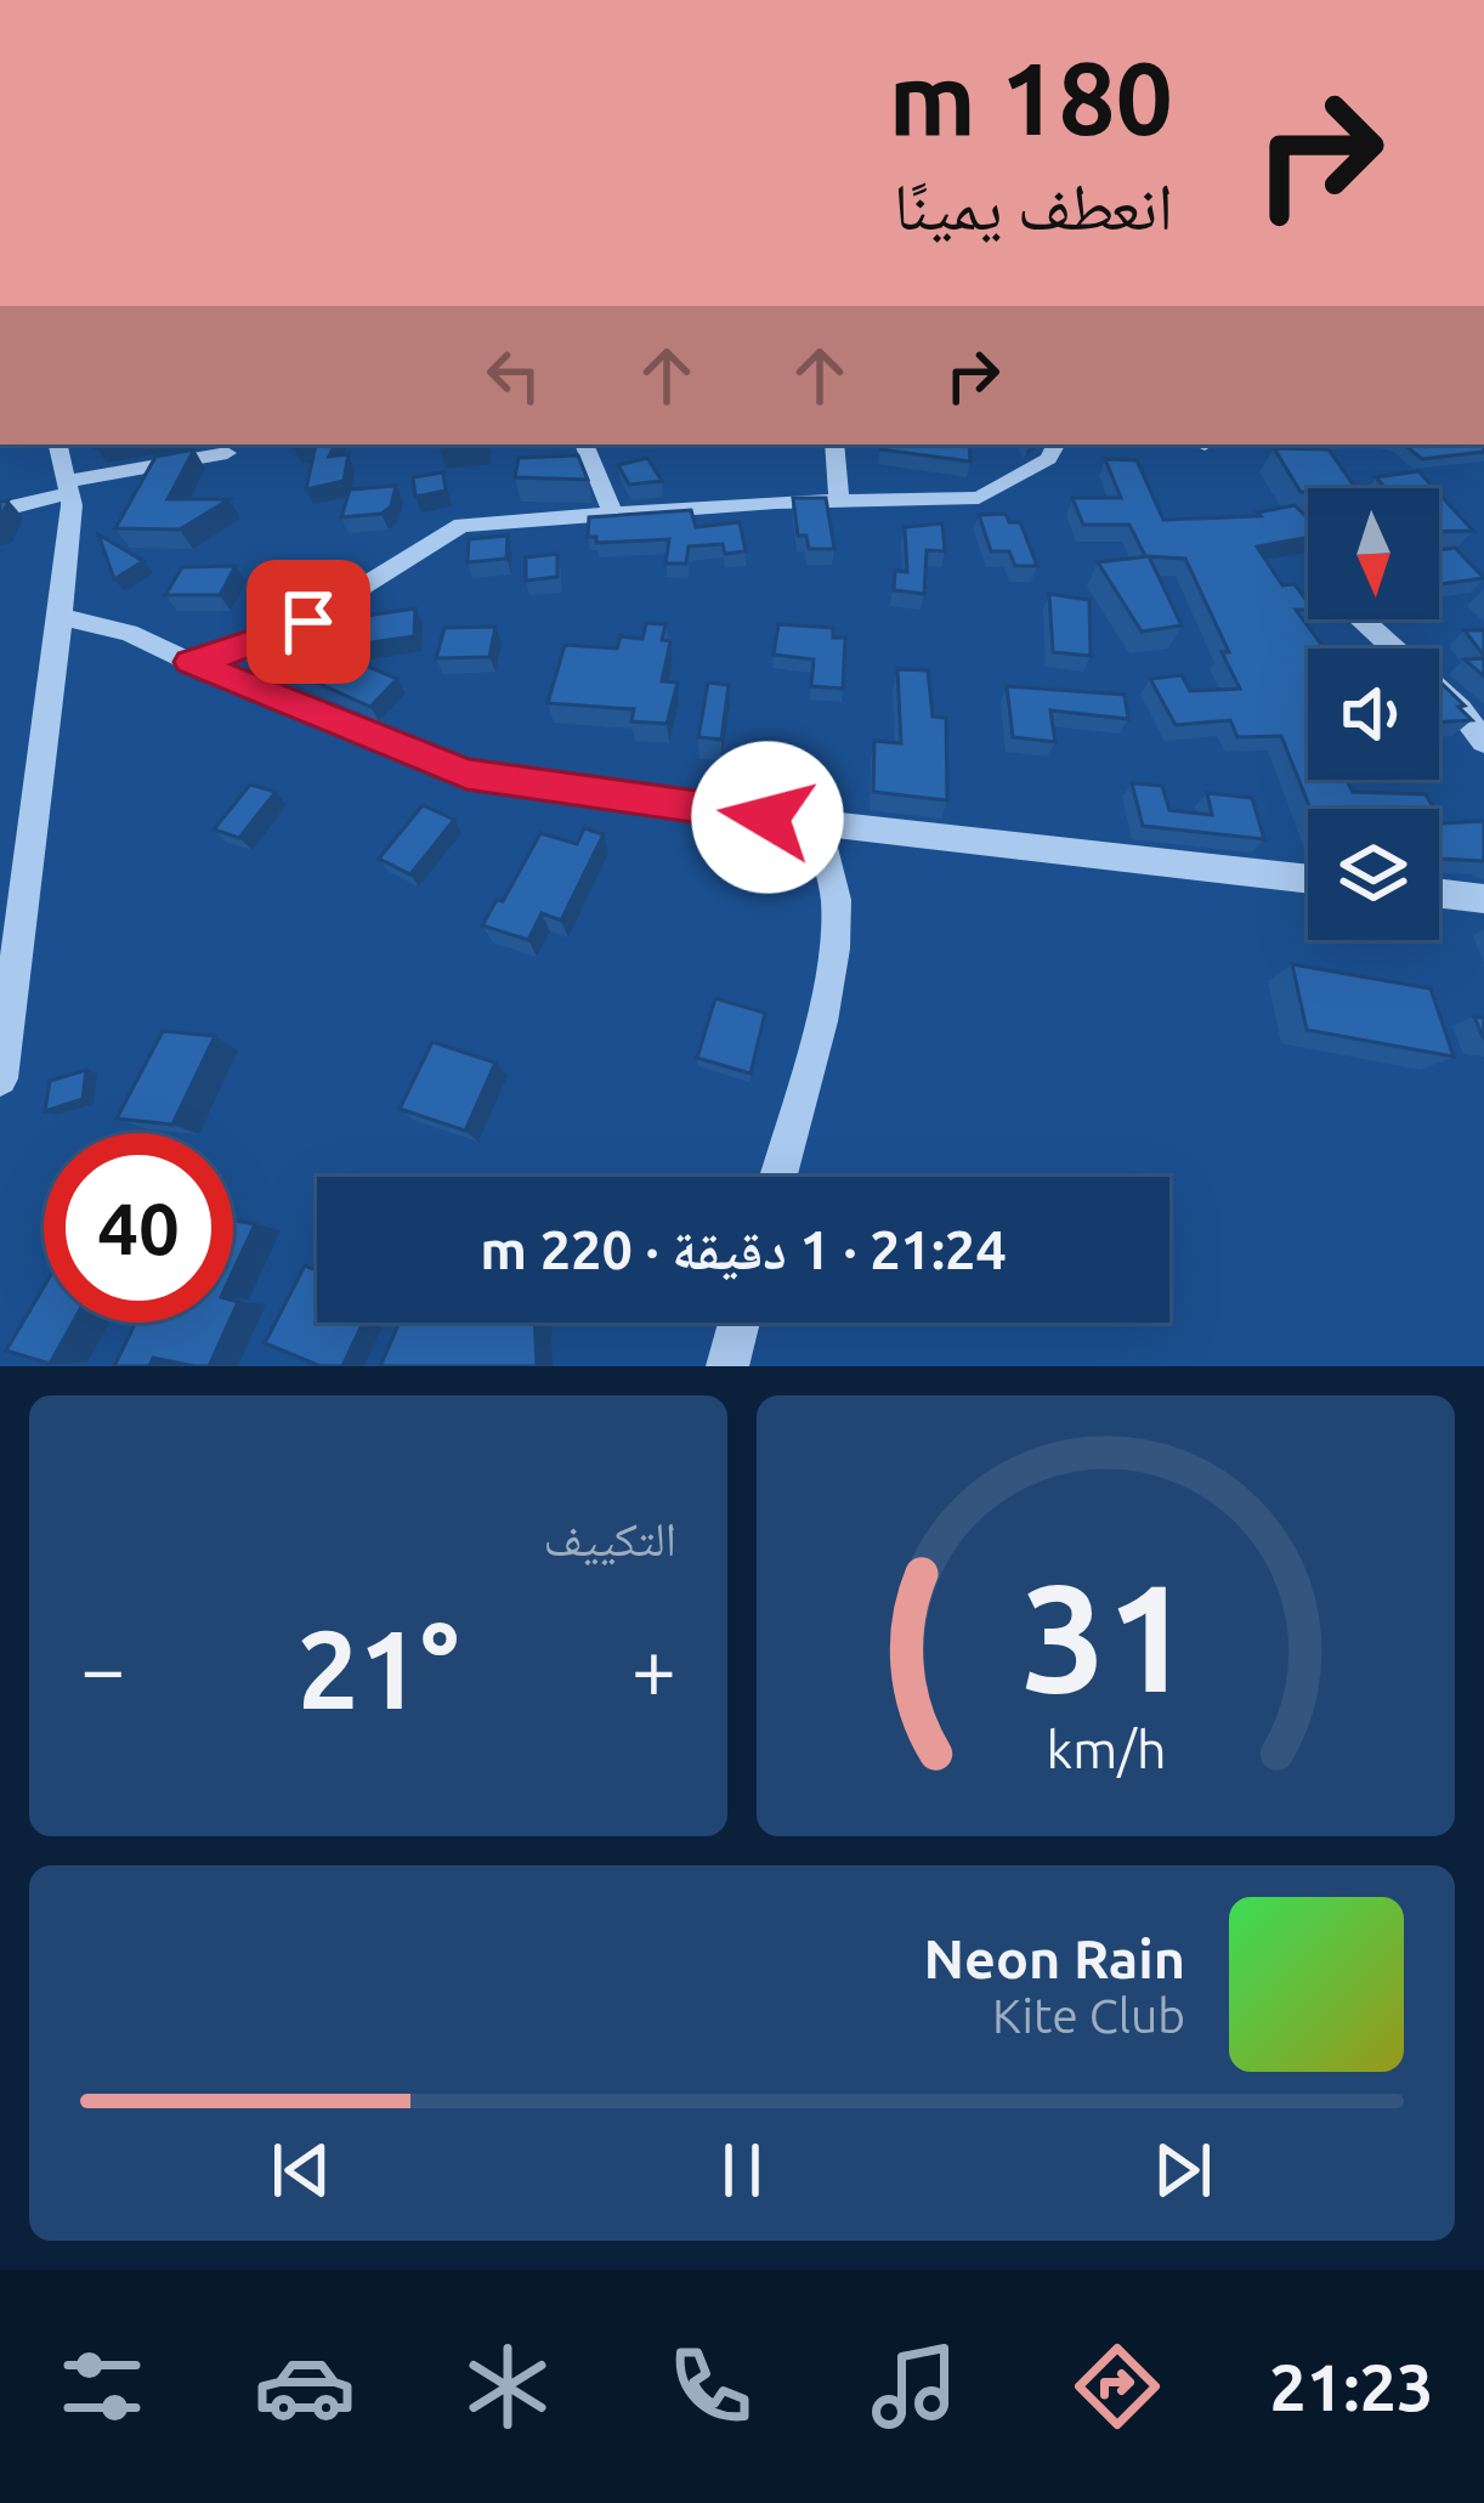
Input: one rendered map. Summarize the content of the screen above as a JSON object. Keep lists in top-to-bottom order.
{
  "north": "bottom",
  "page": {
    "turn": ["180 m", "انعطف يمينًا"],
    "limit": "40",
    "trip": "21:24 · 1 دقيقة · 220 m",
    "tile": "التكييف",
    "heat": ["−", "21°", "+"],
    "song": ["Neon Rain", "Kite Club"],
    "tabs": "21:23",
    "gauge": ["31", "km/h"]
  }
}
